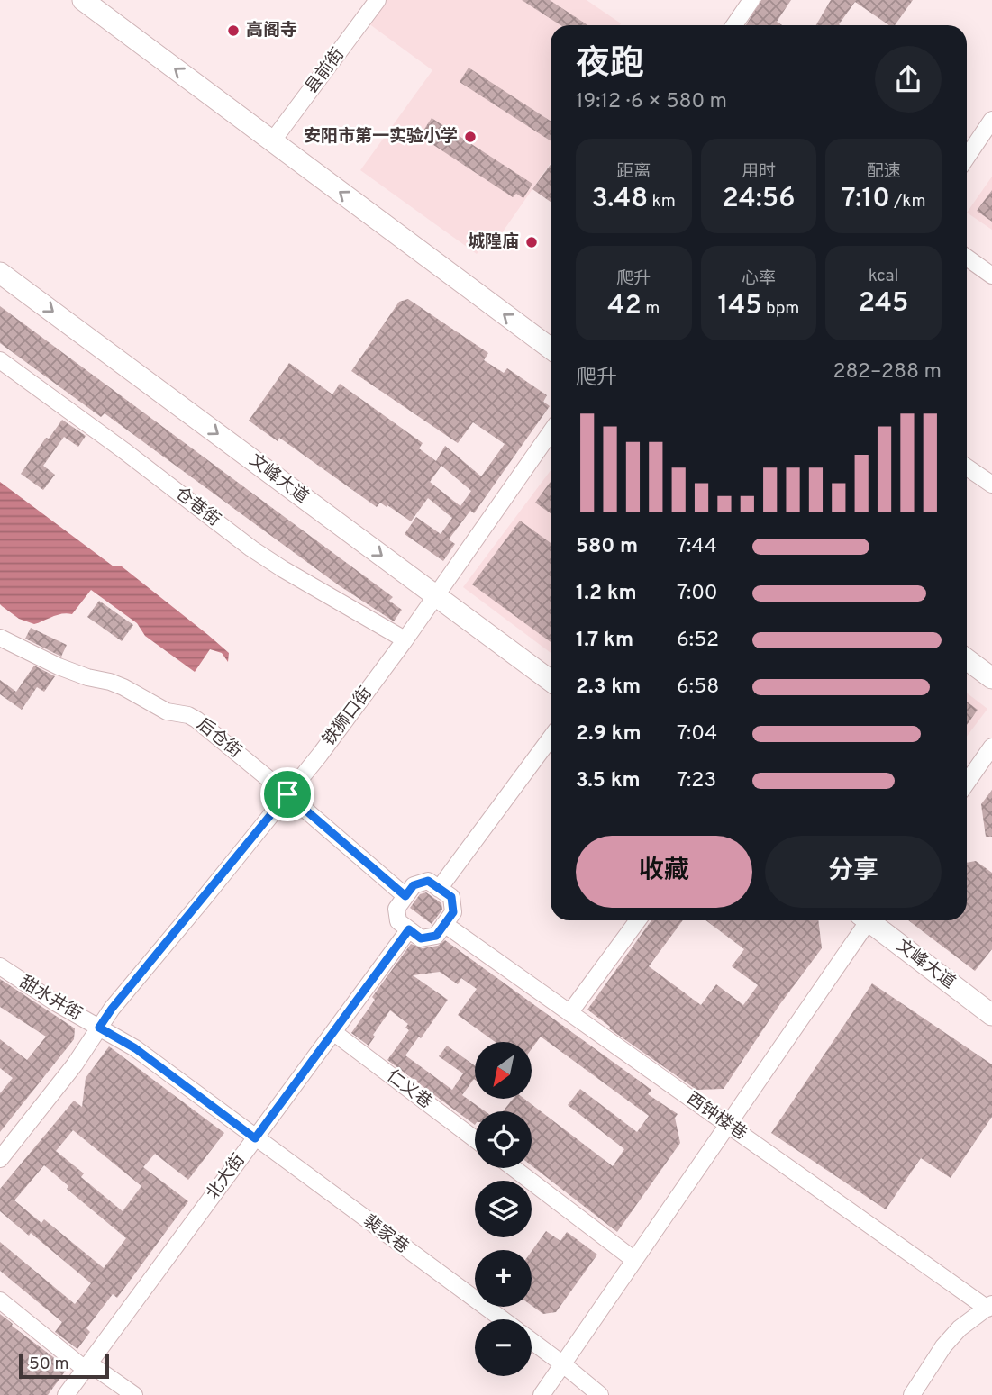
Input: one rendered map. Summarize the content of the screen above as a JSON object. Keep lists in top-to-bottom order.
{
  "streets": {
    "main road": ["文峰大道"],
    "street": [
      "县前街",
      "仓巷街",
      "铁狮口街",
      "后仓街",
      "甜水井街",
      "仁义巷",
      "西钟楼巷",
      "北大街",
      "裴家巷"
    ]
  },
  "crossings": [
    ["文峰大道", "铁狮口街"],
    ["仓巷街", "铁狮口街"],
    ["铁狮口街", "后仓街"],
    ["铁狮口街", "甜水井街"],
    ["后仓街", "西钟楼巷"],
    ["后仓街", "北大街"],
    ["甜水井街", "北大街"],
    ["甜水井街", "裴家巷"],
    ["仁义巷", "北大街"],
    ["西钟楼巷", "北大街"],
    ["北大街", "裴家巷"]
  ],
  "one_way": ["文峰大道"],
  "places": ["高阁寺", "安阳市第一实验小学", "城隍庙"],
  "scale_bar": "50 m",
  "north": "bottom left",
  "page": {
    "heading": ["夜跑", "19:12 · 6 × 580 m"],
    "stats": [
      ["距离", "3.48 km"],
      ["用时", "24:56"],
      ["配速", "7:10 /km"],
      ["爬升", "42 m"],
      ["心率", "145 bpm"],
      ["kcal", "245"]
    ],
    "chart": ["爬升", "282–288 m"],
    "list": [
      {
        "name": "580 m",
        "note": "7:44"
      },
      {
        "name": "1.2 km",
        "note": "7:00"
      },
      {
        "name": "1.7 km",
        "note": "6:52"
      },
      {
        "name": "2.3 km",
        "note": "6:58"
      },
      {
        "name": "2.9 km",
        "note": "7:04"
      },
      {
        "name": "3.5 km",
        "note": "7:23"
      }
    ],
    "buttons": ["收藏", "分享"],
    "map_buttons": ["+", "−"],
    "scale": "50 m"
  }
}
